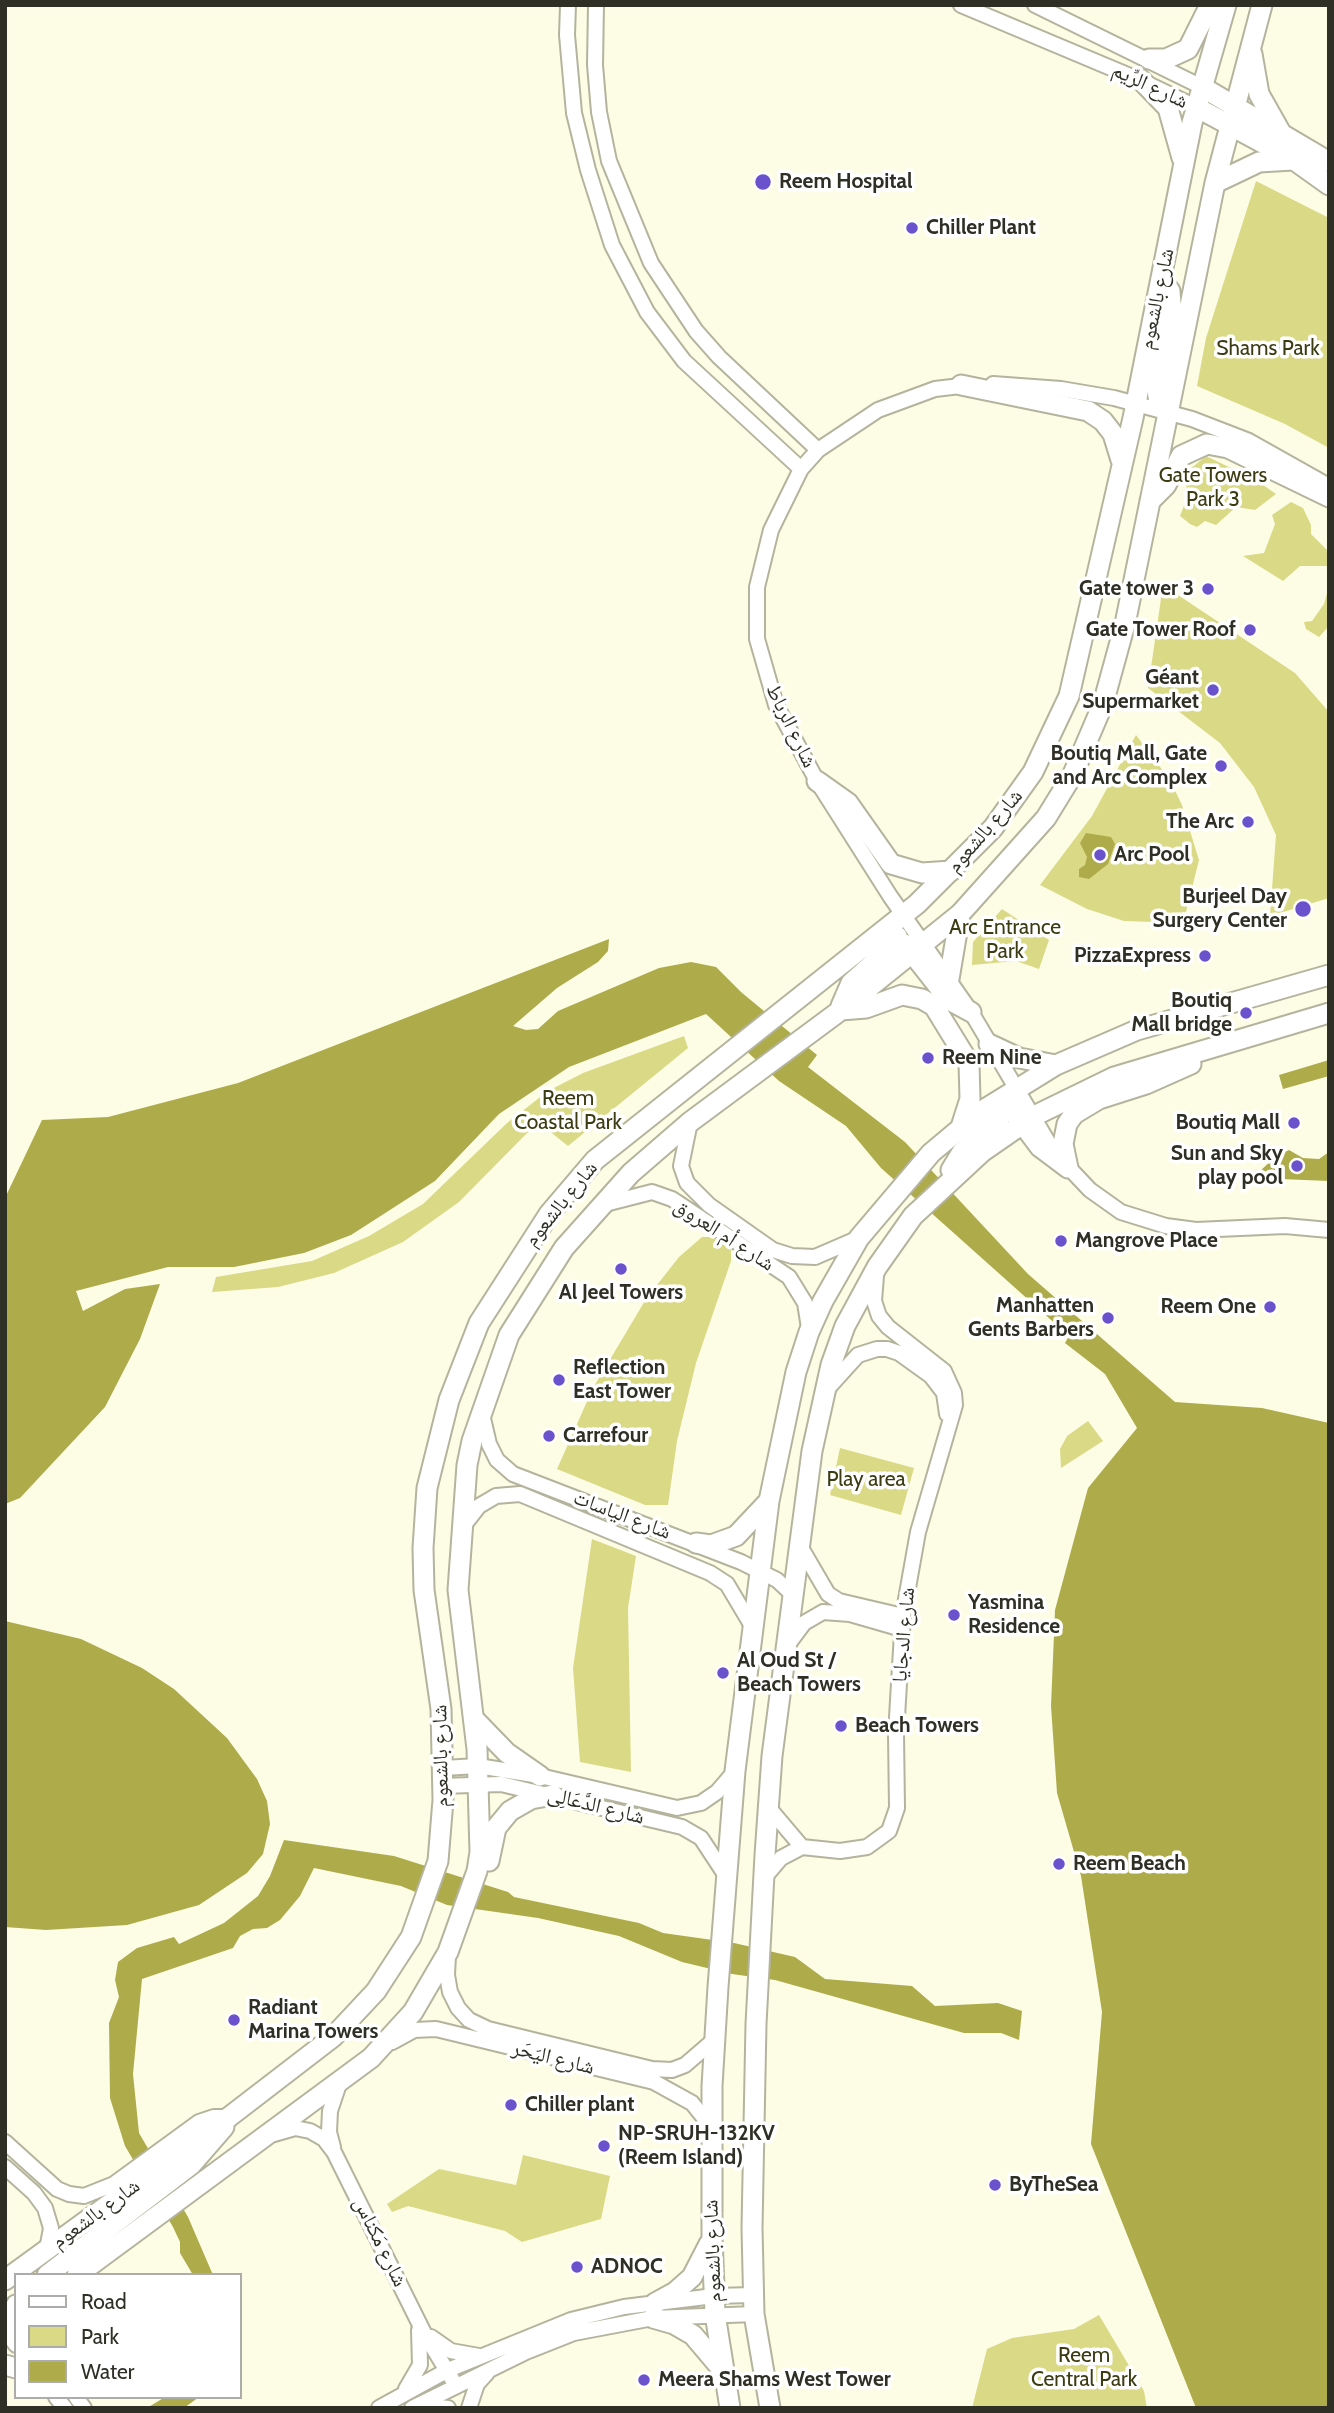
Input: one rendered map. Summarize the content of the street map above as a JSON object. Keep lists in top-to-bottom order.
{
  "streets": {
    "main road": ["شارع الرِّيم", "شارع بالشعوم"],
    "street": [
      "شارع الرباط",
      "شارع أم العروق",
      "شارع الياسات",
      "شارع الدجايا",
      "شارع الدَّعَالِى",
      "شارع اليَحَر",
      "شارع مَكناس"
    ]
  },
  "crossings": [
    ["شارع الرِّيم", "شارع بالشعوم"],
    ["شارع بالشعوم", "شارع الرباط"],
    ["شارع بالشعوم", "شارع أم العروق"],
    ["شارع بالشعوم", "شارع الياسات"],
    ["شارع بالشعوم", "شارع الدجايا"],
    ["شارع بالشعوم", "شارع الدَّعَالِى"],
    ["شارع بالشعوم", "شارع اليَحَر"],
    ["شارع بالشعوم", "شارع مَكناس"]
  ],
  "parks": [
    "Shams Park",
    "Gate Towers Park 3",
    "Arc Entrance Park",
    "Reem Coastal Park",
    "Play area",
    "Reem Central Park"
  ],
  "places": [
    "Reem Hospital",
    "Chiller Plant",
    "Gate tower 3",
    "Gate Tower Roof",
    "Géant Supermarket",
    "Boutiq Mall, Gate and Arc Complex",
    "The Arc",
    "Arc Pool",
    "Burjeel Day Surgery Center",
    "PizzaExpress",
    "Boutiq Mall bridge",
    "Reem Nine",
    "Boutiq Mall",
    "Sun and Sky play pool",
    "Mangrove Place",
    "Al Jeel Towers",
    "Reem One",
    "Manhatten Gents Barbers",
    "Reflection East Tower",
    "Carrefour",
    "Yasmina Residence",
    "Al Oud St / Beach Towers",
    "Beach Towers",
    "Reem Beach",
    "Radiant Marina Towers",
    "Chiller plant",
    "NP-SRUH-132KV (Reem Island)",
    "ByTheSea",
    "ADNOC",
    "Meera Shams West Tower"
  ],
  "legend": ["Road", "Park", "Water"]
}
